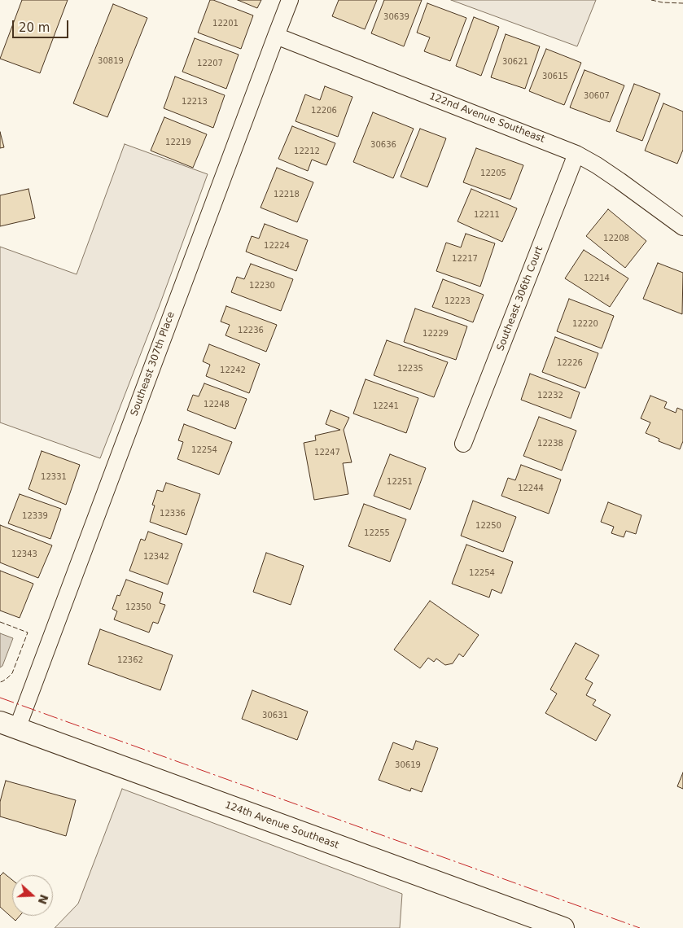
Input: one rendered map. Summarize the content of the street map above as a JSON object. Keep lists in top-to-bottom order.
{
  "streets": {
    "street": [
      "122nd Avenue Southeast",
      "Southeast 306th Court",
      "Southeast 307th Place",
      "124th Avenue Southeast"
    ]
  },
  "crossings": [
    ["122nd Avenue Southeast", "Southeast 306th Court"],
    ["122nd Avenue Southeast", "Southeast 307th Place"],
    ["Southeast 307th Place", "124th Avenue Southeast"]
  ],
  "house_numbers": [
    "30639",
    "12201",
    "30819",
    "30621",
    "12207",
    "30615",
    "30607",
    "12213",
    "12206",
    "12219",
    "30636",
    "12212",
    "12205",
    "12218",
    "12211",
    "12208",
    "12224",
    "12217",
    "12214",
    "12230",
    "12223",
    "12220",
    "12236",
    "12229",
    "12226",
    "12235",
    "12242",
    "12232",
    "12248",
    "12241",
    "12238",
    "12254",
    "12247",
    "12331",
    "12251",
    "12244",
    "12336",
    "12339",
    "12250",
    "12255",
    "12343",
    "12342",
    "12254",
    "12350",
    "12362",
    "30631",
    "30619"
  ],
  "scale_bar": "20 m",
  "north": "right"
}
